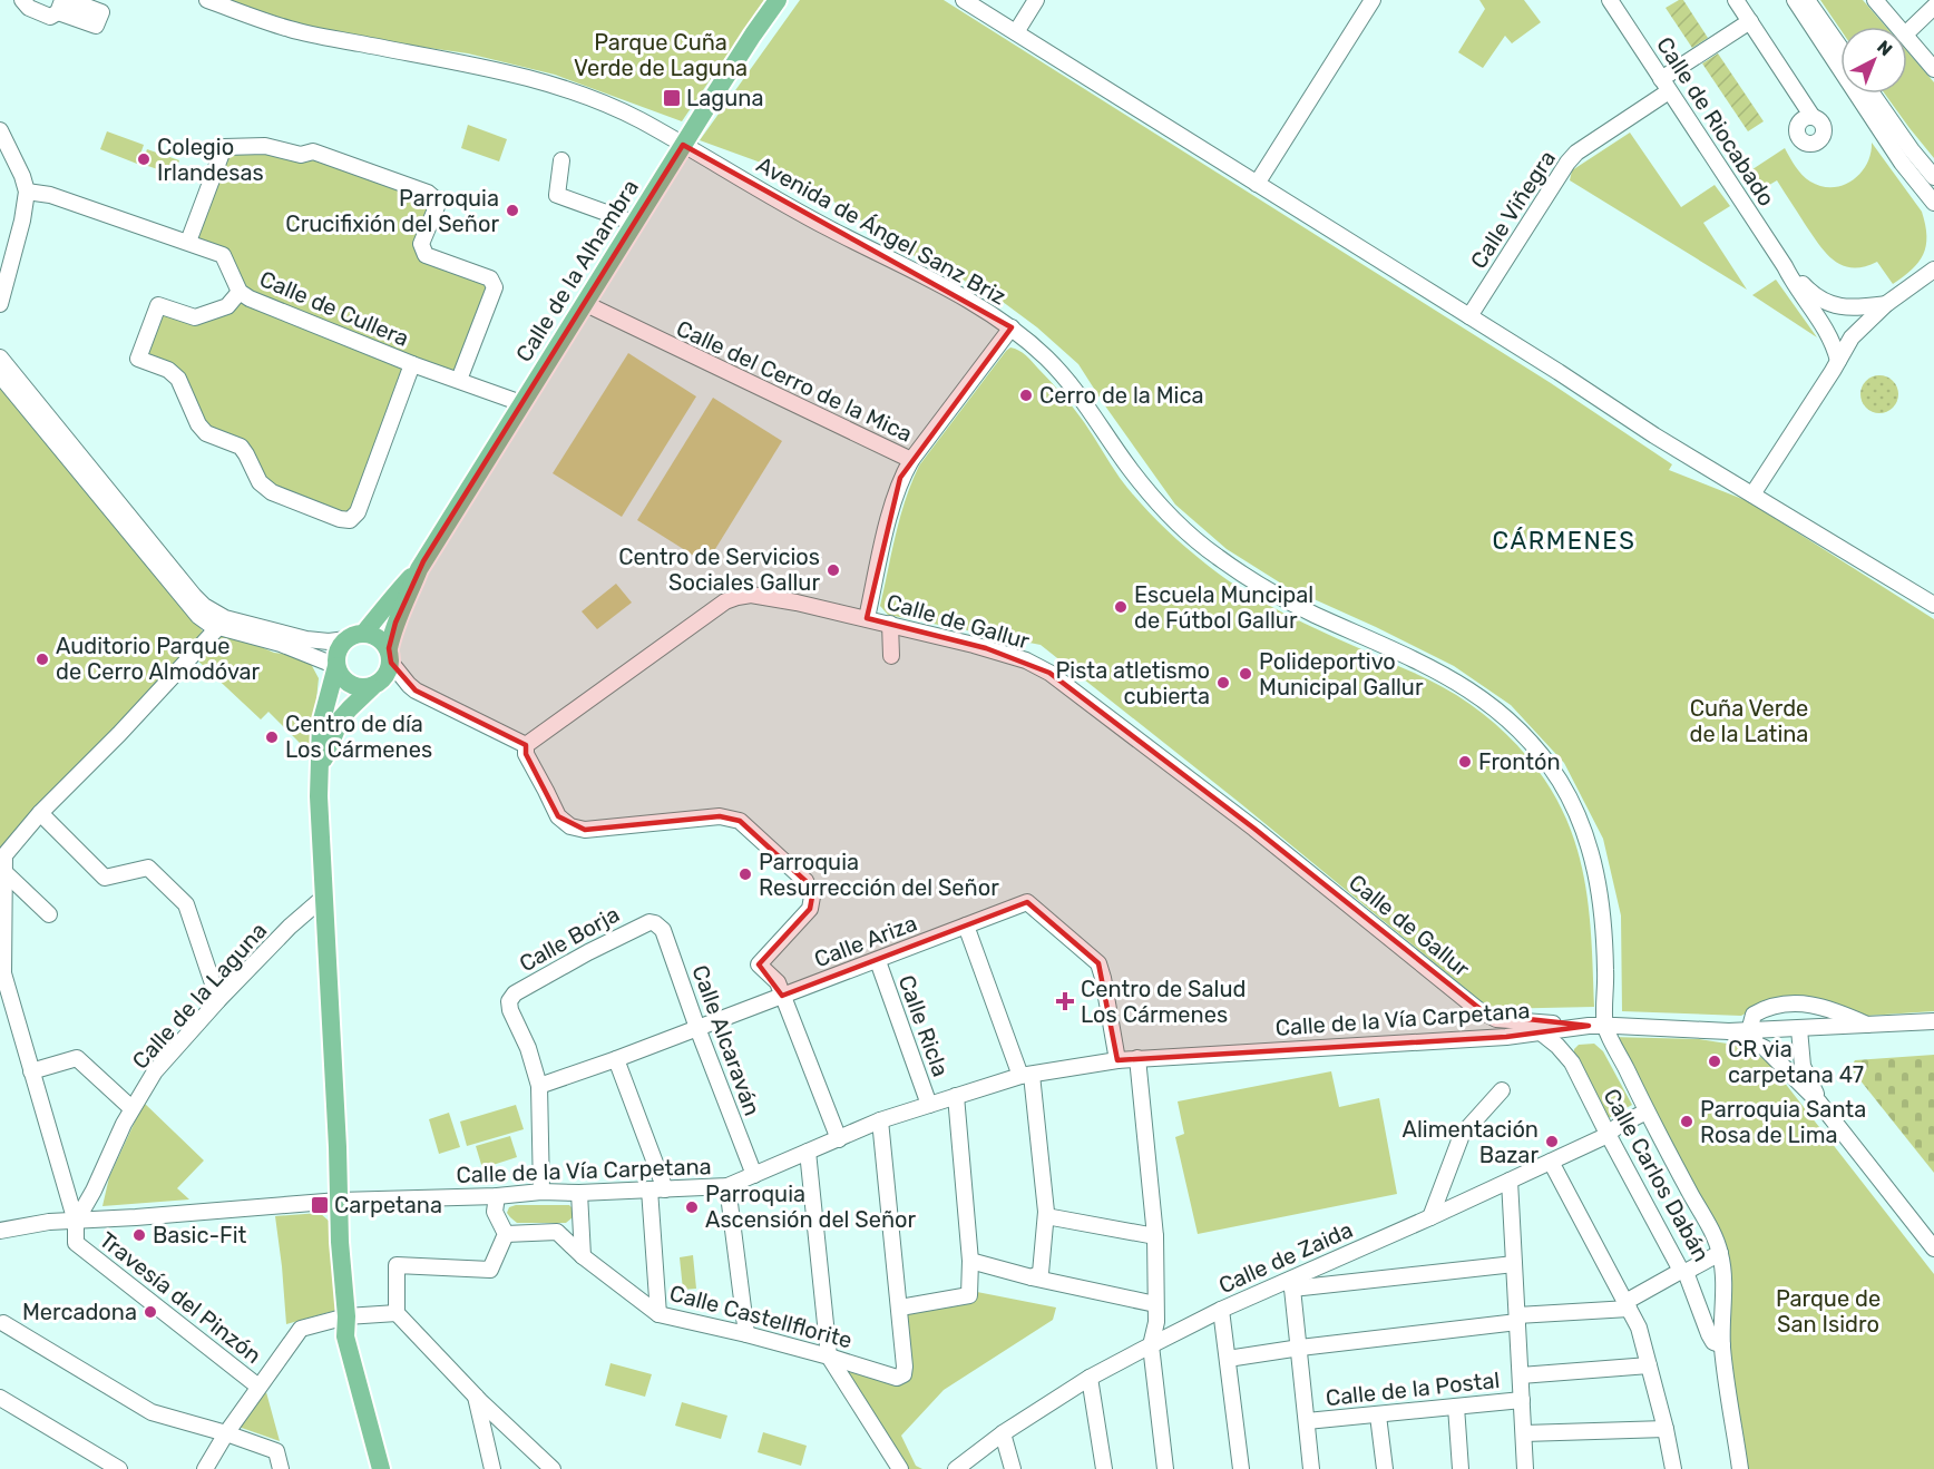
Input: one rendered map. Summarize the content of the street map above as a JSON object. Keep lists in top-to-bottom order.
{
  "streets": {
    "main road": ["Calle de la Alhambra"],
    "street": [
      "Calle de Riocabado",
      "Calle Viñegra",
      "Avenida de Ángel Sanz Briz",
      "Calle de Cullera",
      "Calle del Cerro de la Mica",
      "Calle de Gallur",
      "Calle Borja",
      "Calle Ariza",
      "Calle de la Laguna",
      "Calle de la Vía Carpetana",
      "Calle Ricla",
      "Calle Alcaraván",
      "Calle Carlos Dabán",
      "Calle de Zaida",
      "Travesía del Pinzón",
      "Calle Castellflorite",
      "Calle de la Postal"
    ]
  },
  "crossings": [
    ["Calle de Riocabado", "Calle Viñegra"],
    ["Avenida de Ángel Sanz Briz", "Calle de la Alhambra"],
    ["Avenida de Ángel Sanz Briz", "Calle de la Vía Carpetana"],
    ["Avenida de Ángel Sanz Briz", "Calle Carlos Dabán"],
    ["Calle de la Alhambra", "Calle de Cullera"],
    ["Calle de la Alhambra", "Calle del Cerro de la Mica"],
    ["Calle del Cerro de la Mica", "Calle de Gallur"],
    ["Calle de Gallur", "Calle de la Vía Carpetana"],
    ["Calle Borja", "Calle Ariza"],
    ["Calle Borja", "Calle Alcaraván"],
    ["Calle Ariza", "Calle de la Vía Carpetana"],
    ["Calle Ariza", "Calle Ricla"],
    ["Calle Ariza", "Calle Alcaraván"],
    ["Calle de la Laguna", "Calle de la Vía Carpetana"],
    ["Calle de la Laguna", "Travesía del Pinzón"],
    ["Calle de la Vía Carpetana", "Calle Ricla"],
    ["Calle de la Vía Carpetana", "Calle Alcaraván"],
    ["Calle de la Vía Carpetana", "Calle Carlos Dabán"],
    ["Calle Carlos Dabán", "Calle de Zaida"]
  ],
  "districts": ["CÁRMENES"],
  "parks": ["Parque Cuña Verde de Laguna", "Cuña Verde de la Latina", "Parque de San Isidro"],
  "places": {
    "transit": ["Laguna", "Carpetana"],
    "other": [
      "Colegio Irlandesas",
      "Parroquia Crucifixión del Señor",
      "Cerro de la Mica",
      "Centro de Servicios Sociales Gallur",
      "Escuela Muncipal de Fútbol Gallur",
      "Auditorio Parque de Cerro Almodóvar",
      "Polideportivo Municipal Gallur",
      "Pista atletismo cubierta",
      "Centro de día Los Cármenes",
      "Frontón",
      "Parroquia Resurrección del Señor",
      "CR via carpetana 47",
      "Parroquia Santa Rosa de Lima",
      "Alimentación Bazar",
      "Parroquia Ascensión del Señor",
      "Basic-Fit",
      "Mercadona"
    ],
    "health": ["Centro de Salud Los Cármenes"]
  },
  "north": "top right"
}
